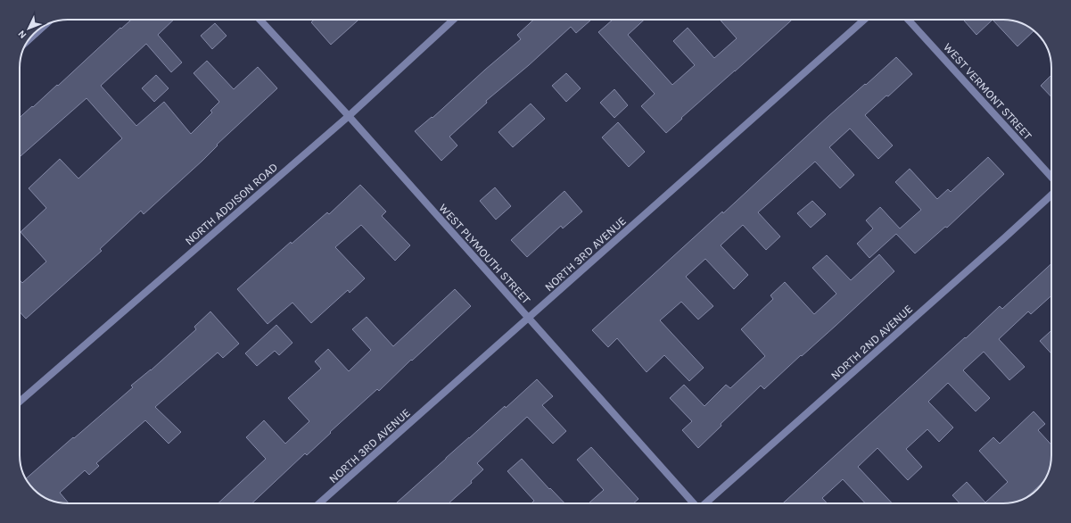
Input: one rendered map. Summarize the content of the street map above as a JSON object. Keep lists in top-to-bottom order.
{
  "streets": {
    "street": [
      "WEST VERMONT STREET",
      "NORTH ADDISON ROAD",
      "WEST PLYMOUTH STREET",
      "NORTH 3RD AVENUE",
      "NORTH 2ND AVENUE"
    ]
  },
  "crossings": [
    ["NORTH ADDISON ROAD", "WEST PLYMOUTH STREET"],
    ["WEST PLYMOUTH STREET", "NORTH 3RD AVENUE"]
  ],
  "north": "bottom left"
}
